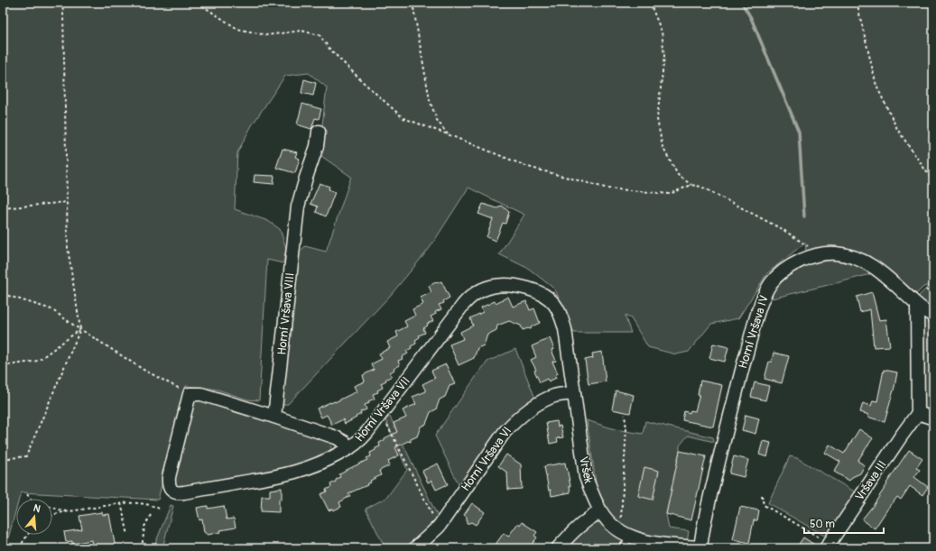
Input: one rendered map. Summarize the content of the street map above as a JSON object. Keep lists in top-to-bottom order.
{
  "streets": {
    "street": [
      "Horní Vršava VIII",
      "Horní Vršava IV",
      "Horní Vršava VII",
      "Horní Vršava VI",
      "Vršek",
      "Vršava III"
    ]
  },
  "crossings": [
    ["Horní Vršava IV", "Vršek"],
    ["Horní Vršava VII", "Vršek"],
    ["Horní Vršava VI", "Vršek"]
  ],
  "scale_bar": "50 m",
  "north": "top"
}
